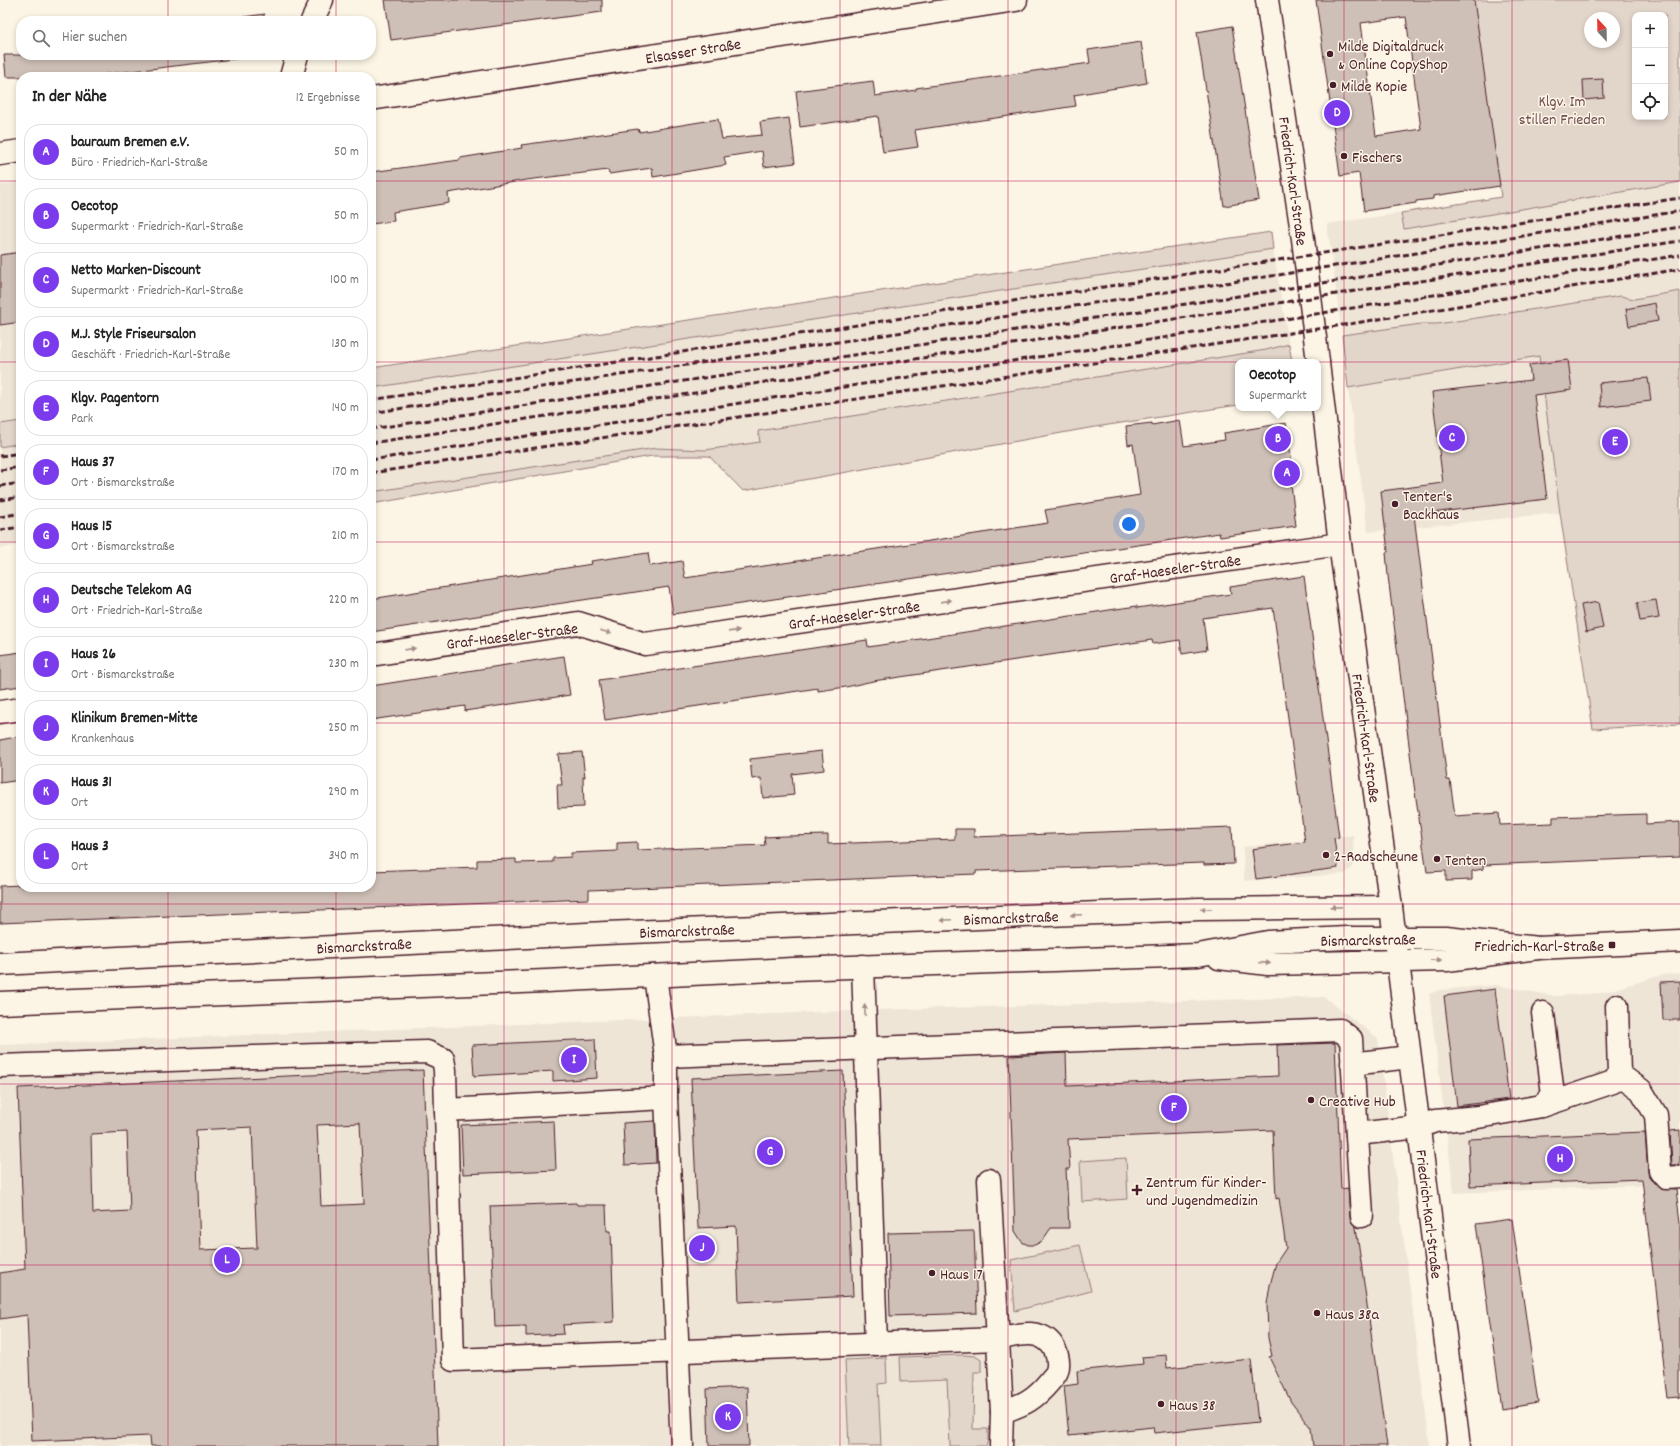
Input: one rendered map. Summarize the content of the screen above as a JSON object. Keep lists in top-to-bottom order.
{
  "streets": {
    "street": [
      "Elsasser Straße",
      "Friedrich-Karl-Straße",
      "Graf-Haeseler-Straße",
      "Bismarckstraße"
    ]
  },
  "crossings": [
    ["Friedrich-Karl-Straße", "Graf-Haeseler-Straße"],
    ["Friedrich-Karl-Straße", "Bismarckstraße"]
  ],
  "one_way": ["Graf-Haeseler-Straße"],
  "parks": ["Klgv. Im stillen Frieden"],
  "places": {
    "other": [
      "Milde Digitaldruck & Online CopyShop",
      "Milde Kopie",
      "Fischers",
      "Tenter's Backhaus",
      "2-Radscheune",
      "Tenten",
      "Creative Hub",
      "Haus 17",
      "Haus 38a",
      "Haus 38"
    ],
    "transit": ["Friedrich-Karl-Straße"],
    "health": ["Zentrum für Kinder- und Jugendmedizin"]
  },
  "north": "top",
  "page": {
    "map_buttons": ["+", "−"],
    "search": "Hier suchen",
    "heading": ["In der Nähe", "12 Ergebnisse"],
    "pins": [
      "D",
      "C",
      "B",
      "E",
      "A",
      "I",
      "F",
      "G",
      "H",
      "J",
      "L",
      "K"
    ],
    "list": [
      {
        "mark": "A",
        "name": "bauraum Bremen e.V.",
        "note": "Büro · Friedrich-Karl-Straße",
        "value": "50 m"
      },
      {
        "mark": "B",
        "name": "Oecotop",
        "note": "Supermarkt · Friedrich-Karl-Straße",
        "value": "50 m"
      },
      {
        "mark": "C",
        "name": "Netto Marken-Discount",
        "note": "Supermarkt · Friedrich-Karl-Straße",
        "value": "100 m"
      },
      {
        "mark": "D",
        "name": "M.J. Style Friseursalon",
        "note": "Geschäft · Friedrich-Karl-Straße",
        "value": "130 m"
      },
      {
        "mark": "E",
        "name": "Klgv. Pagentorn",
        "note": "Park",
        "value": "140 m"
      },
      {
        "mark": "F",
        "name": "Haus 37",
        "note": "Ort · Bismarckstraße",
        "value": "170 m"
      },
      {
        "mark": "G",
        "name": "Haus 15",
        "note": "Ort · Bismarckstraße",
        "value": "210 m"
      },
      {
        "mark": "H",
        "name": "Deutsche Telekom AG",
        "note": "Ort · Friedrich-Karl-Straße",
        "value": "220 m"
      },
      {
        "mark": "I",
        "name": "Haus 26",
        "note": "Ort · Bismarckstraße",
        "value": "230 m"
      },
      {
        "mark": "J",
        "name": "Klinikum Bremen-Mitte",
        "note": "Krankenhaus",
        "value": "250 m"
      },
      {
        "mark": "K",
        "name": "Haus 31",
        "note": "Ort",
        "value": "290 m"
      },
      {
        "mark": "L",
        "name": "Haus 3",
        "note": "Ort",
        "value": "340 m"
      }
    ],
    "popup": ["Oecotop", "Supermarkt"]
  }
}
